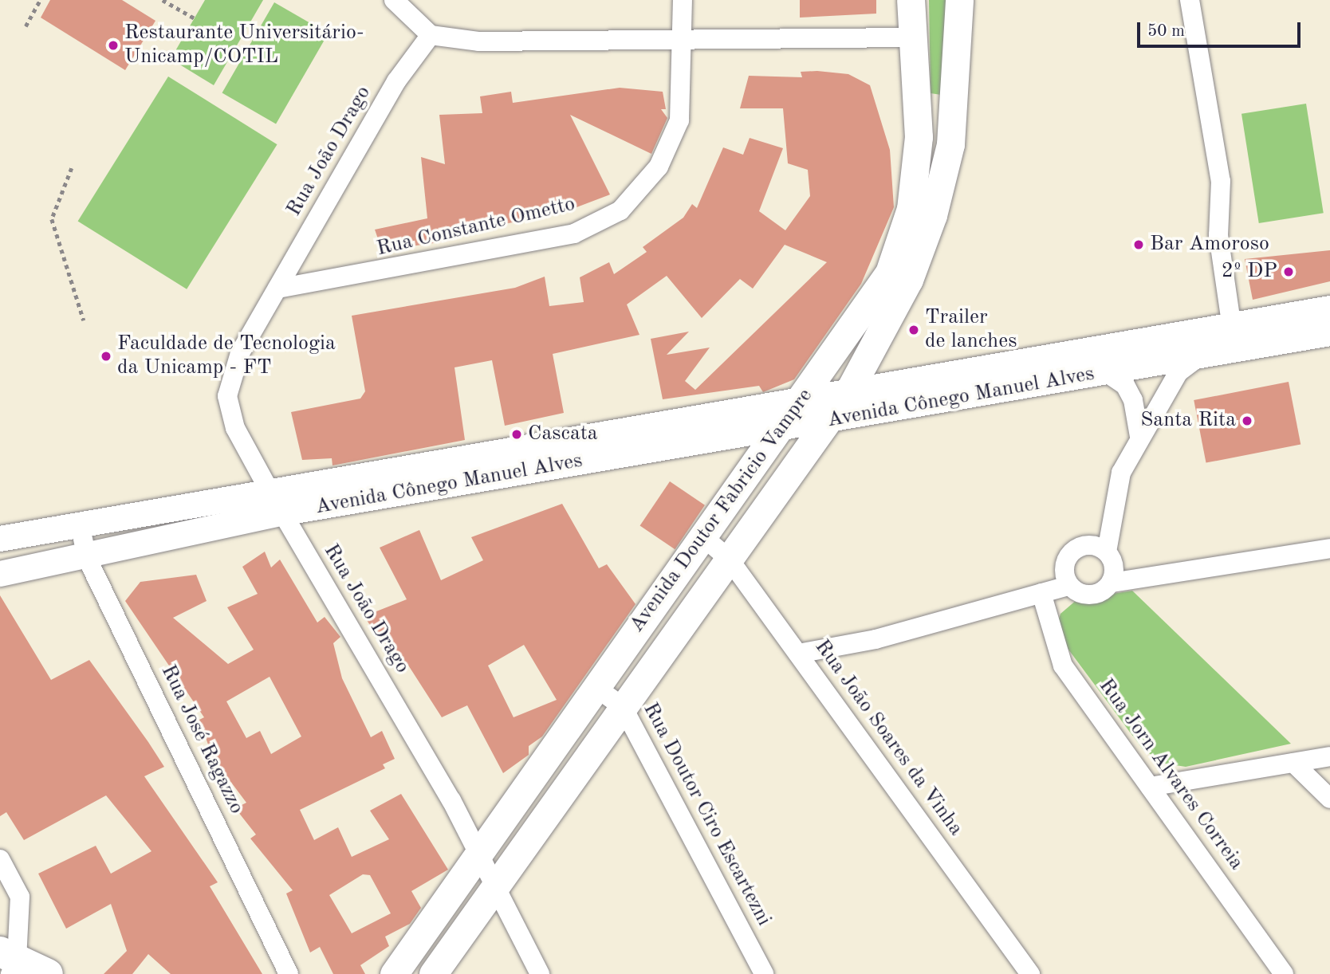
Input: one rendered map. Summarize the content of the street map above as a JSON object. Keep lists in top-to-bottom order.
{
  "streets": {
    "main road": ["Avenida Doutor Fabricio Vampre"],
    "street": [
      "Rua João Drago",
      "Rua Constante Ometto",
      "Avenida Cônego Manuel Alves",
      "Rua João Soares da Vinha",
      "Rua José Ragazzo",
      "Rua Jorn Alvares Correia",
      "Rua Doutor Ciro Escartezni"
    ]
  },
  "crossings": [
    ["Rua João Drago", "Rua Constante Ometto"],
    ["Rua João Drago", "Avenida Cônego Manuel Alves"],
    ["Rua João Drago", "Avenida Doutor Fabricio Vampre"],
    ["Avenida Cônego Manuel Alves", "Avenida Doutor Fabricio Vampre"],
    ["Avenida Cônego Manuel Alves", "Rua José Ragazzo"],
    ["Avenida Doutor Fabricio Vampre", "Rua João Soares da Vinha"],
    ["Avenida Doutor Fabricio Vampre", "Rua Doutor Ciro Escartezni"]
  ],
  "places": [
    "Restaurante Universitário- Unicamp/COTIL",
    "Bar Amoroso",
    "2º DP",
    "Trailer de lanches",
    "Faculdade de Tecnologia da Unicamp - FT",
    "Santa Rita",
    "Cascata"
  ],
  "scale_bar": "50 m"
}
